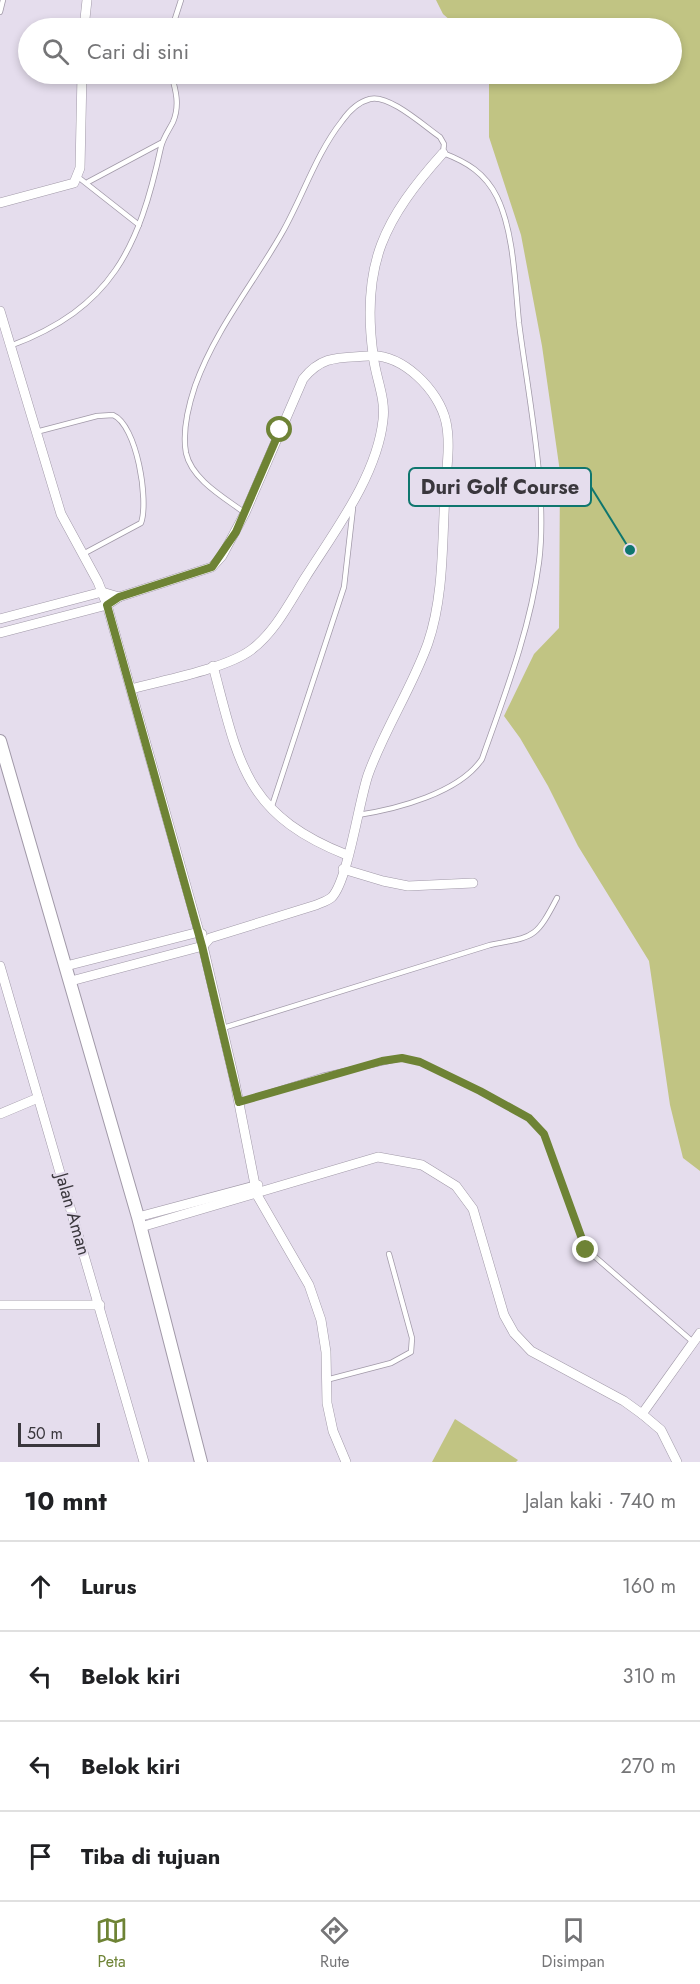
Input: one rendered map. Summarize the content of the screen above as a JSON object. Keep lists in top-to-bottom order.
{
  "streets": {
    "street": ["Jalan Aman"]
  },
  "places": ["Duri Golf Course"],
  "scale_bar": "50 m",
  "page": {
    "search": "Cari di sini",
    "scale": "50 m",
    "heading": ["10 mnt", "Jalan kaki · 740 m"],
    "list": [
      ["Lurus", "160 m"],
      ["Belok kiri", "310 m"],
      ["Belok kiri", "270 m"],
      "Tiba di tujuan"
    ],
    "nav": ["Peta", "Rute", "Disimpan"]
  }
}
